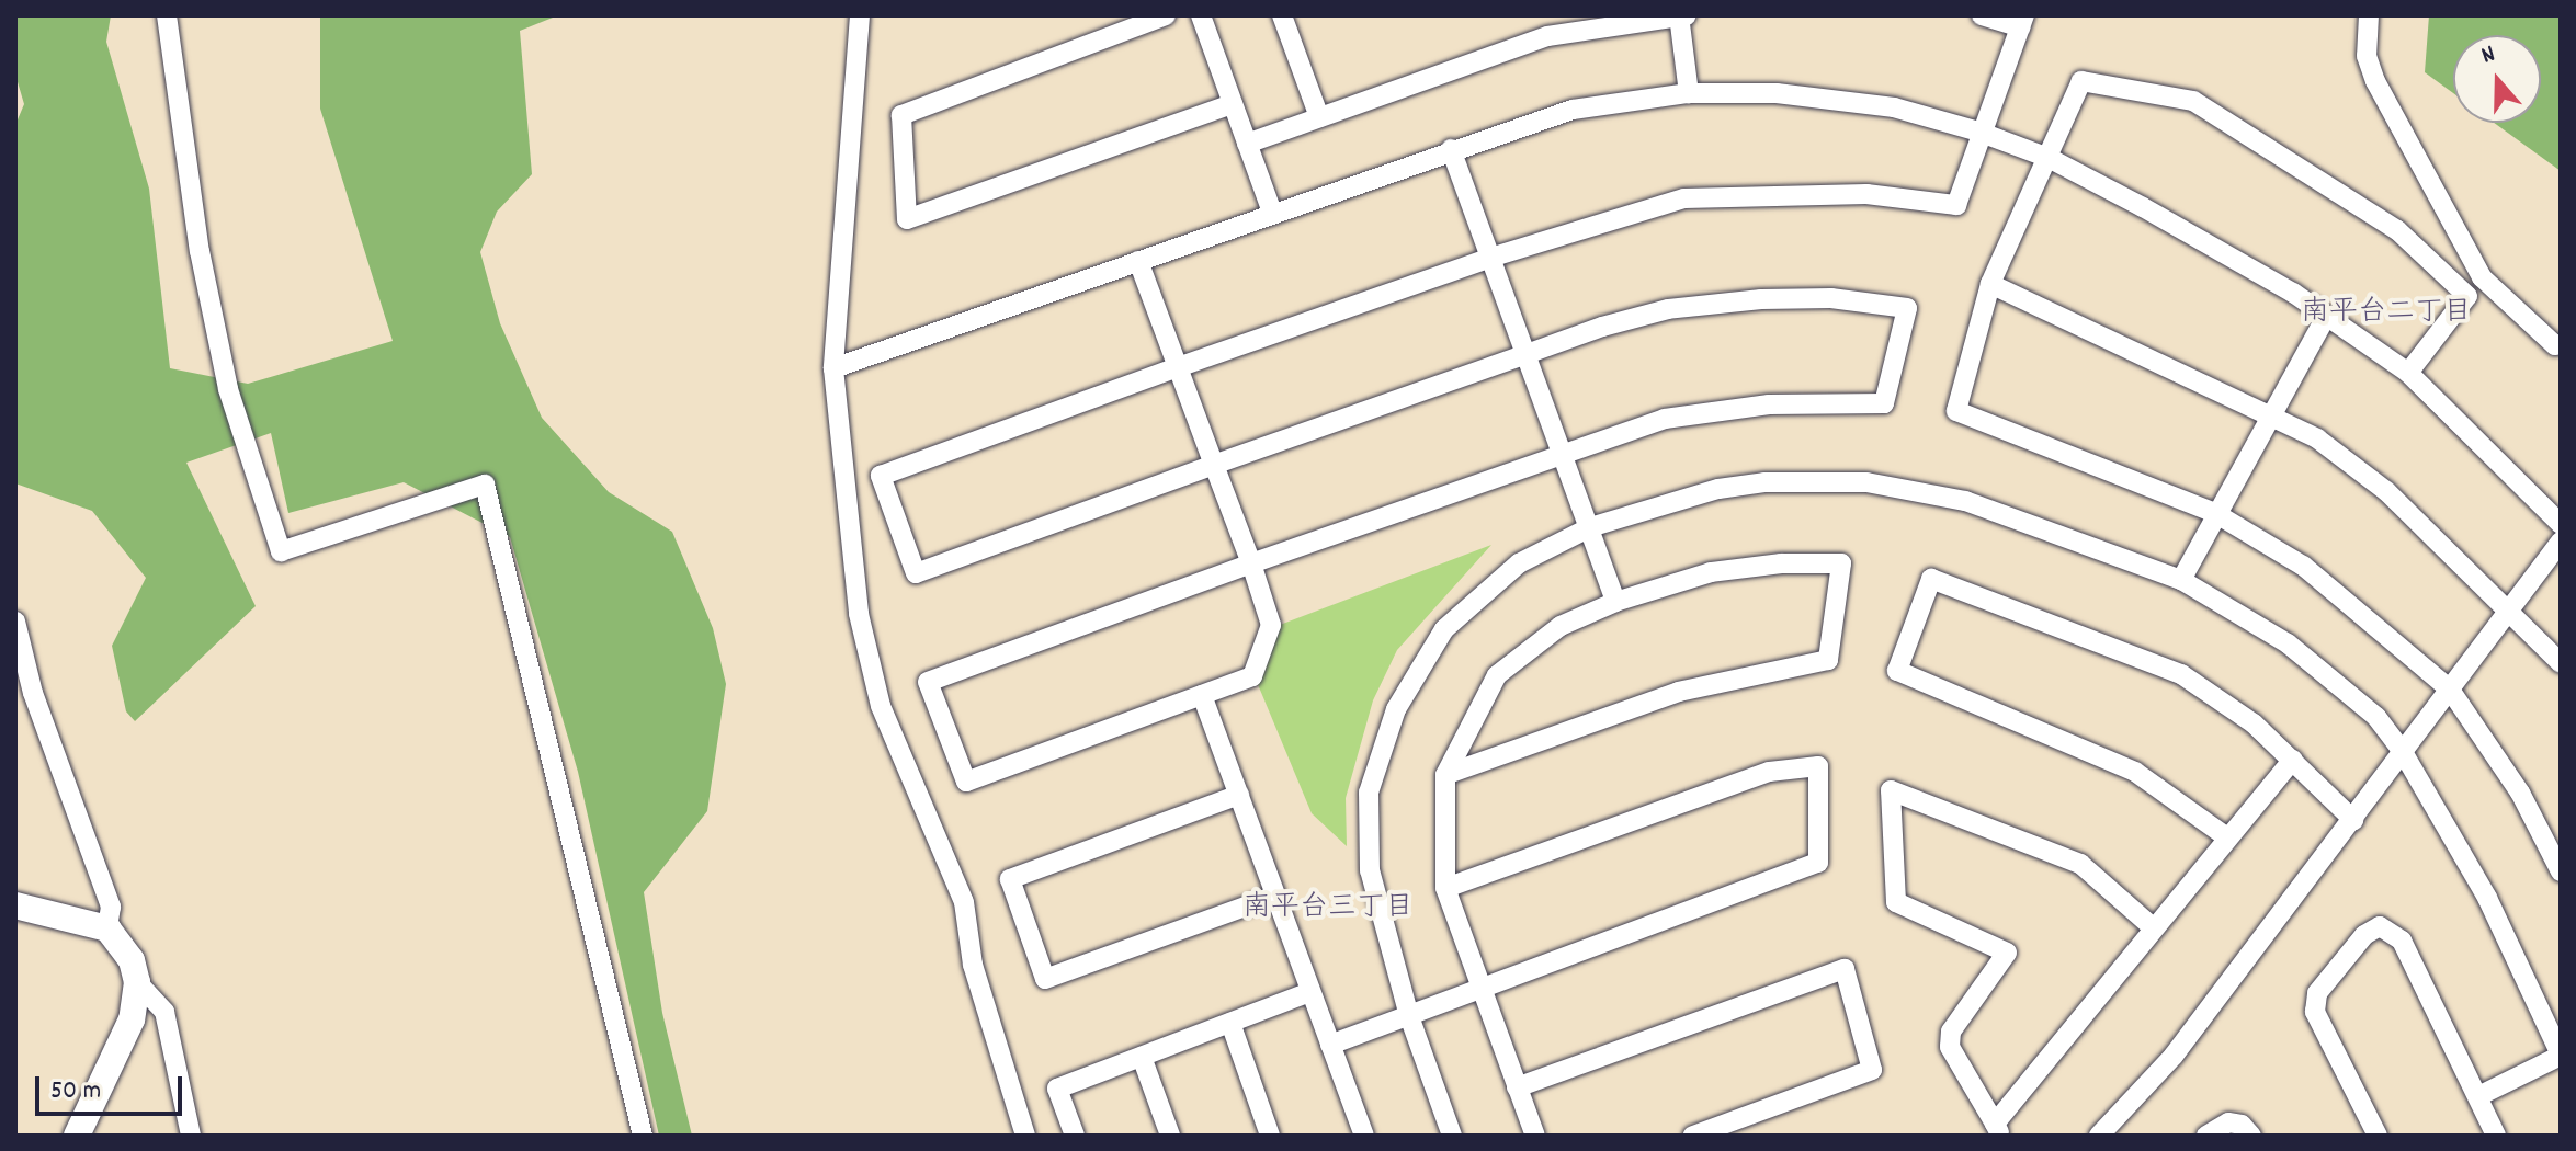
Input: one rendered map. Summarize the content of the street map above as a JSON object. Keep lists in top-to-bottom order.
{
  "districts": ["南平台二丁目", "南平台三丁目"],
  "scale_bar": "50 m",
  "north": "top"
}
